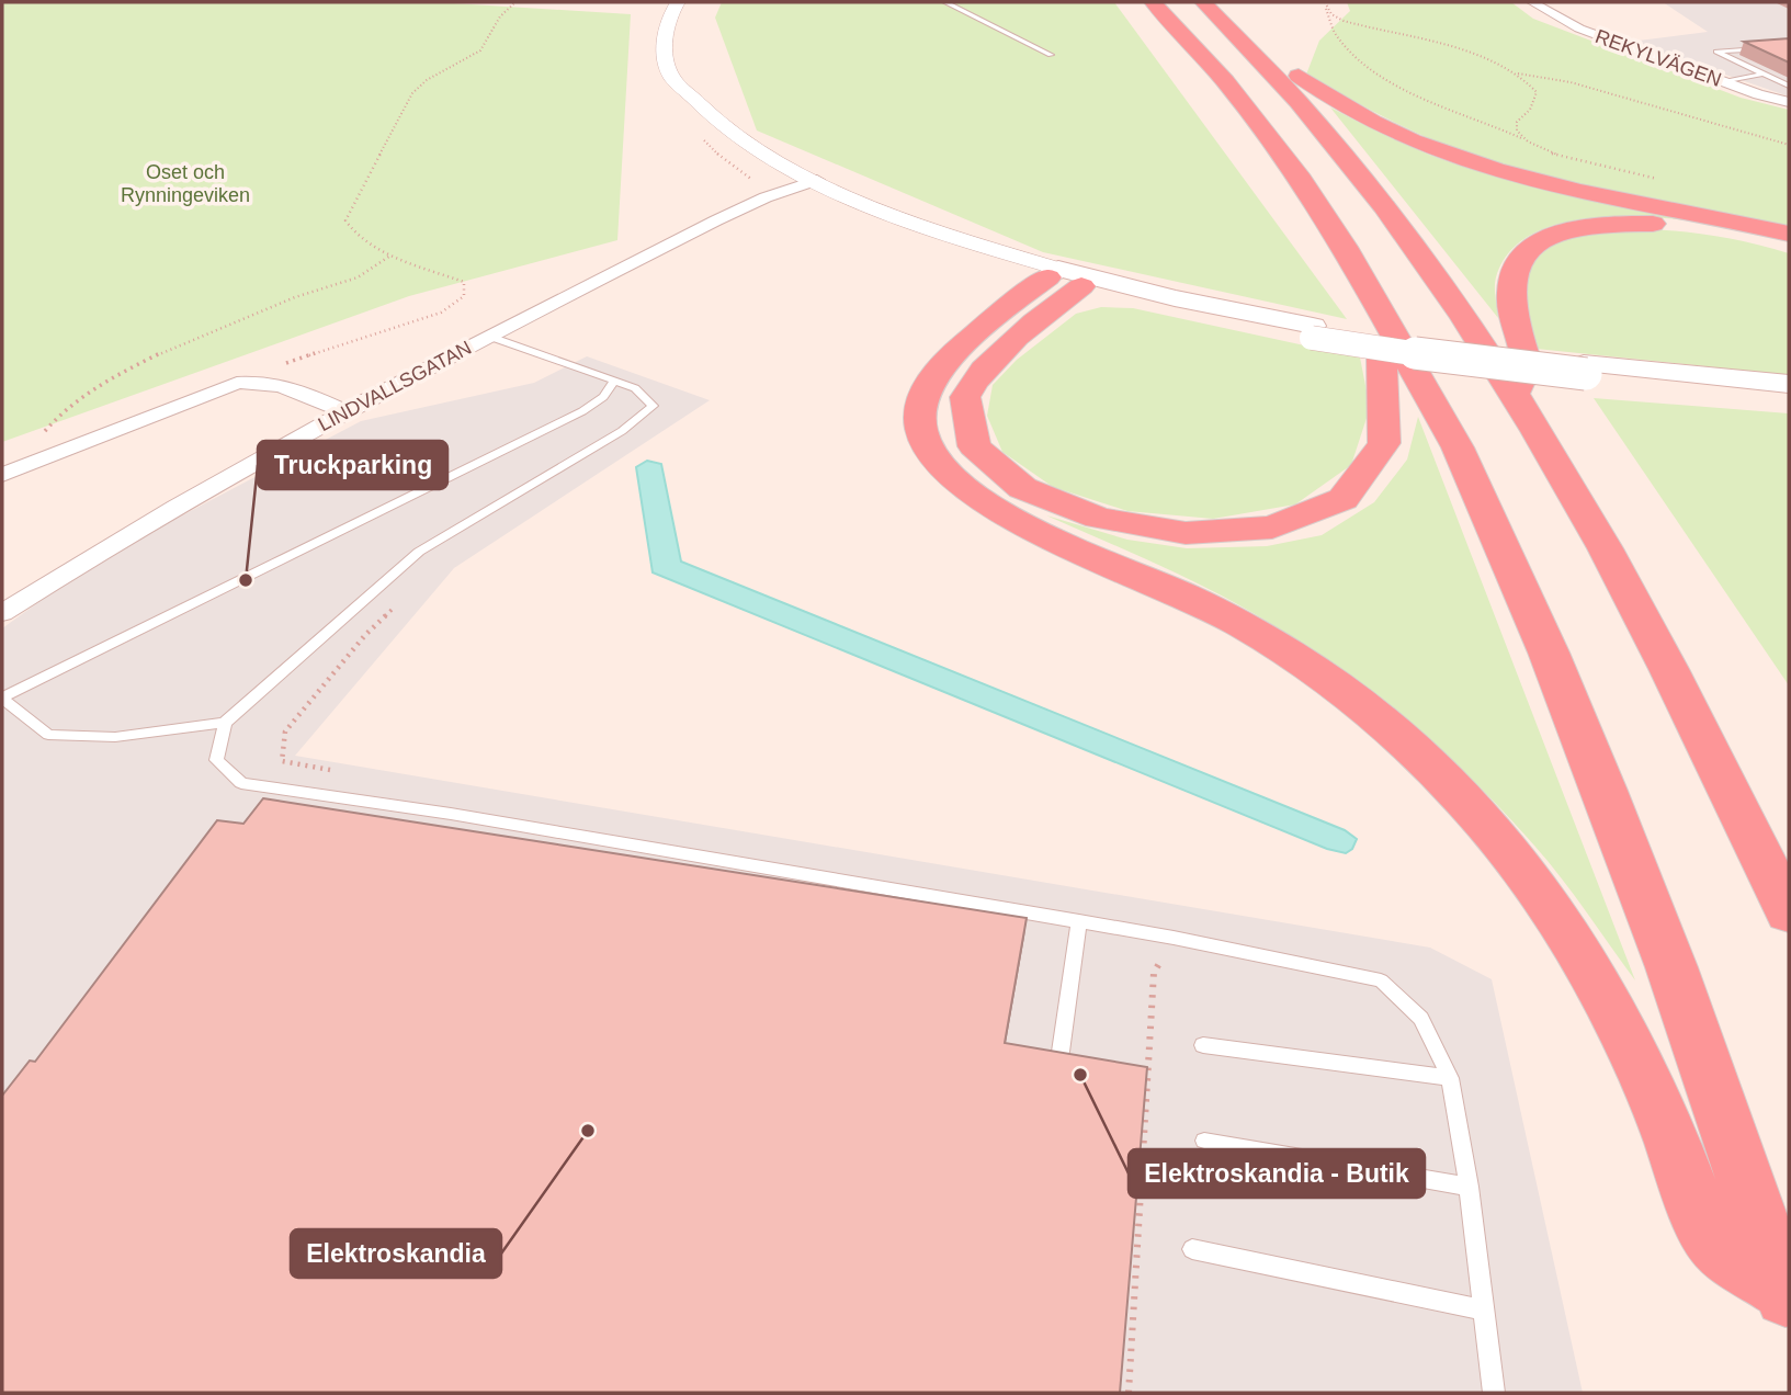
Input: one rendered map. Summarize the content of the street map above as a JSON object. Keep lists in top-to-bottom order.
{
  "streets": {
    "street": ["REKYLVÄGEN", "LINDVALLSGATAN"]
  },
  "parks": ["Oset och Rynningeviken"],
  "places": ["Truckparking", "Elektroskandia - Butik", "Elektroskandia"]
}
